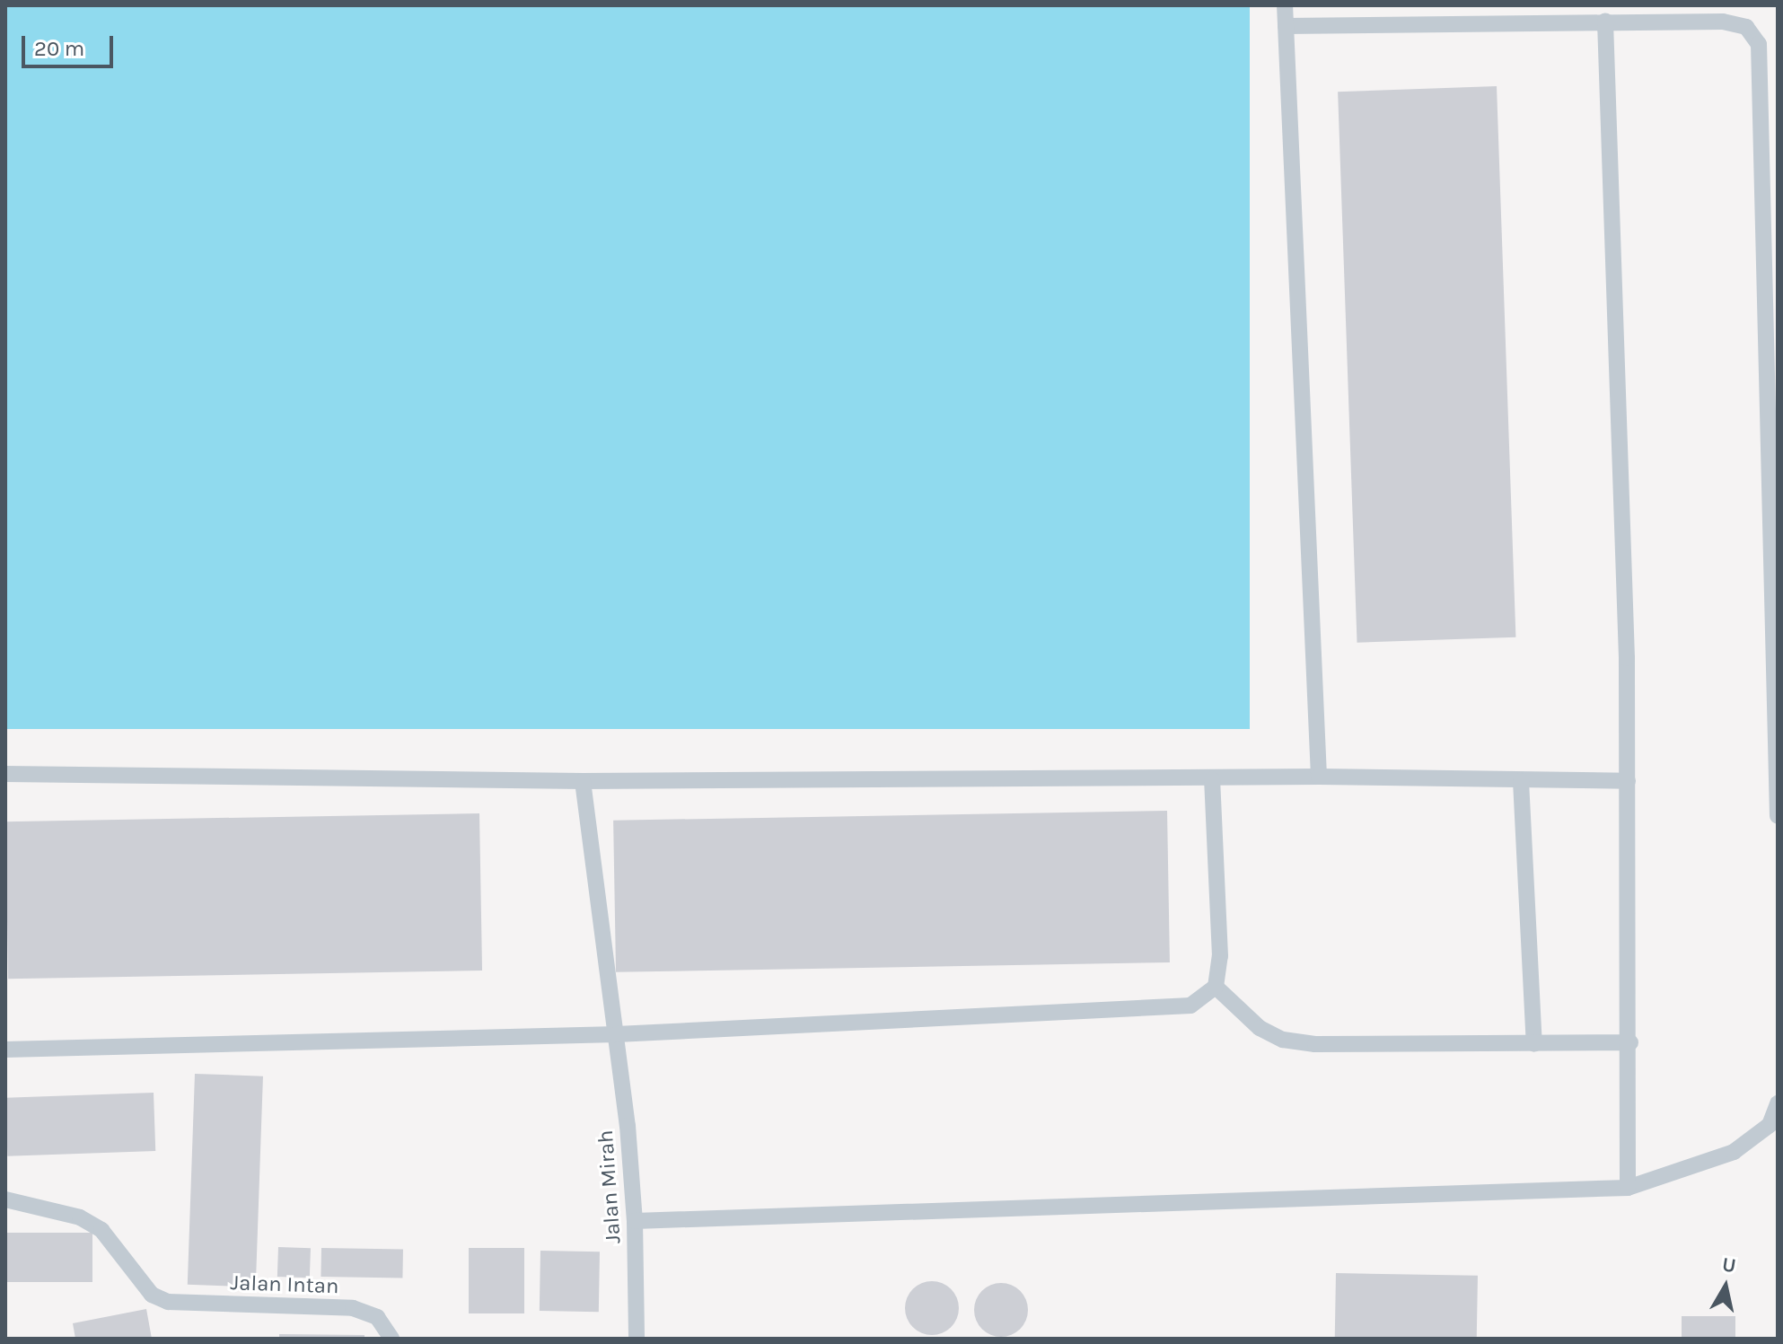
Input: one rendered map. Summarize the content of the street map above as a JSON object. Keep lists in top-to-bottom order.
{
  "streets": {
    "lane": ["Jalan Mirah", "Jalan Intan"]
  },
  "scale_bar": "20 m",
  "north": "top"
}
